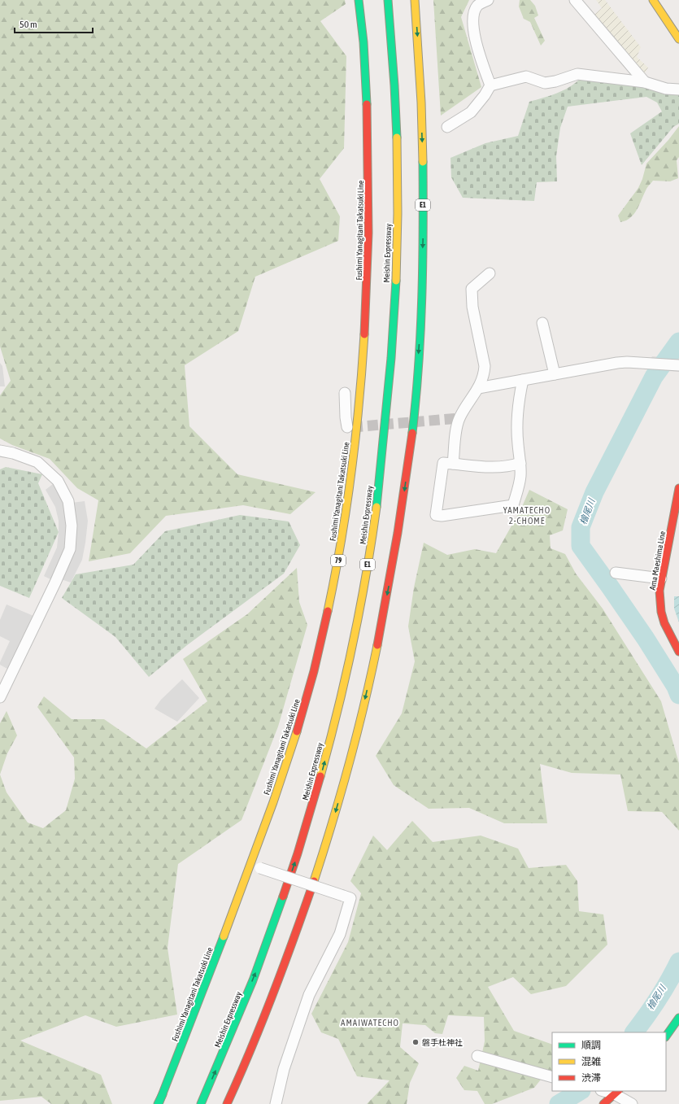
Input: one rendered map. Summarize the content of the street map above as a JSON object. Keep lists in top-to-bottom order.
{
  "streets": {
    "main road": [
      "E1",
      "Fushimi Yanagitani Takatsuki Line",
      "Meishin Expressway",
      "79",
      "Ama Maeshima Line"
    ]
  },
  "districts": ["YAMATECHO 2-CHOME", "AMAIWATECHO"],
  "water": ["檜尾川"],
  "places": ["磐手杜神社"],
  "legend": ["順調", "混雑", "渋滞"],
  "scale_bar": "50 m"
}
